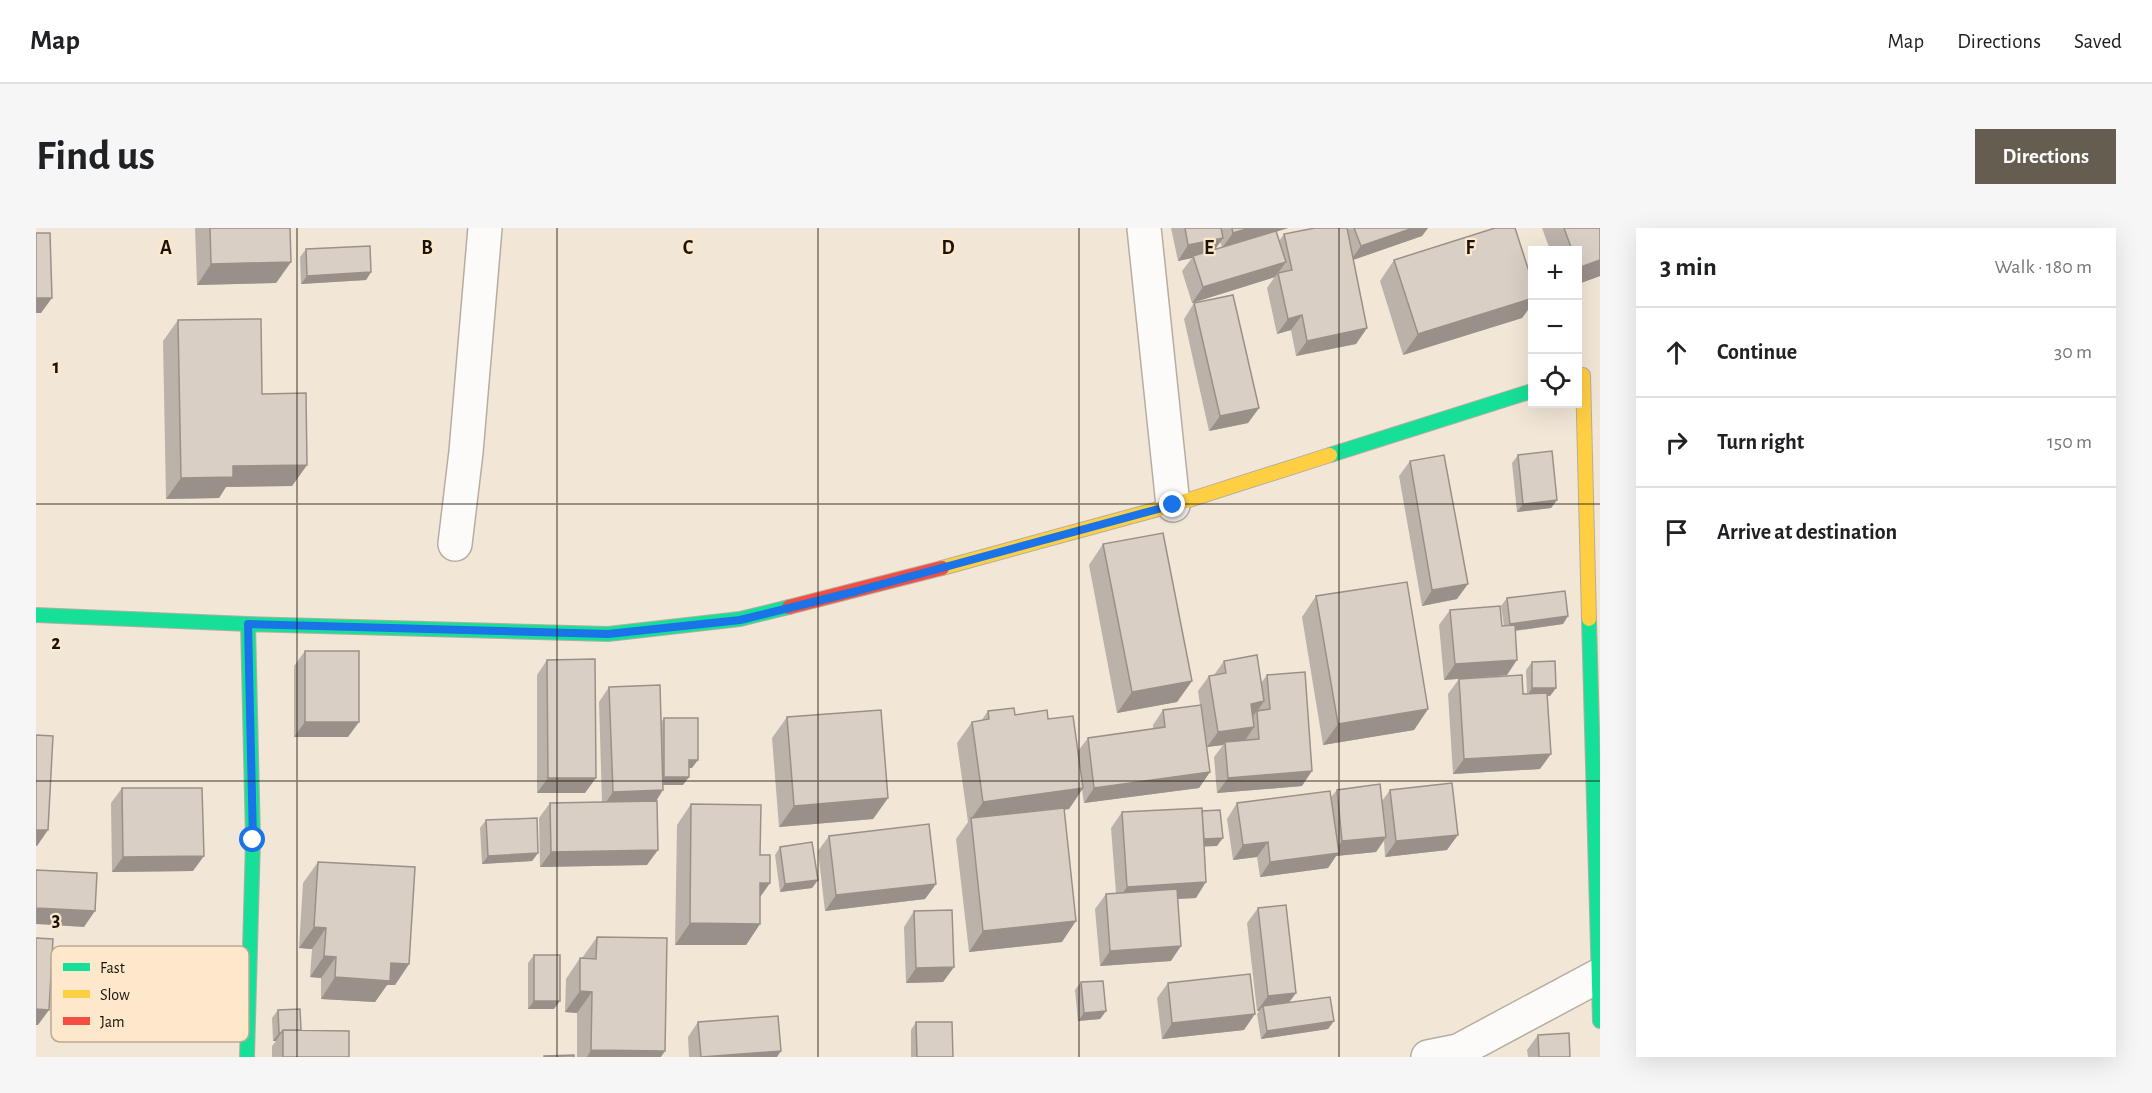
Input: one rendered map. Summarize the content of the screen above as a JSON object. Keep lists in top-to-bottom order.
{
  "legend": ["Fast", "Slow", "Jam"],
  "page": {
    "header": "Map",
    "nav": ["Map", "Directions", "Saved"],
    "buttons": "Directions",
    "title": "Find us",
    "heading": ["3 min", "Walk · 180 m"],
    "map_buttons": ["+", "−"],
    "list": [
      ["Continue", "30 m"],
      ["Turn right", "150 m"],
      "Arrive at destination"
    ]
  },
  "grid": {
    "columns": [
      "A",
      "B",
      "C",
      "D",
      "E",
      "F"
    ],
    "rows": ["1", "2", "3"]
  }
}
